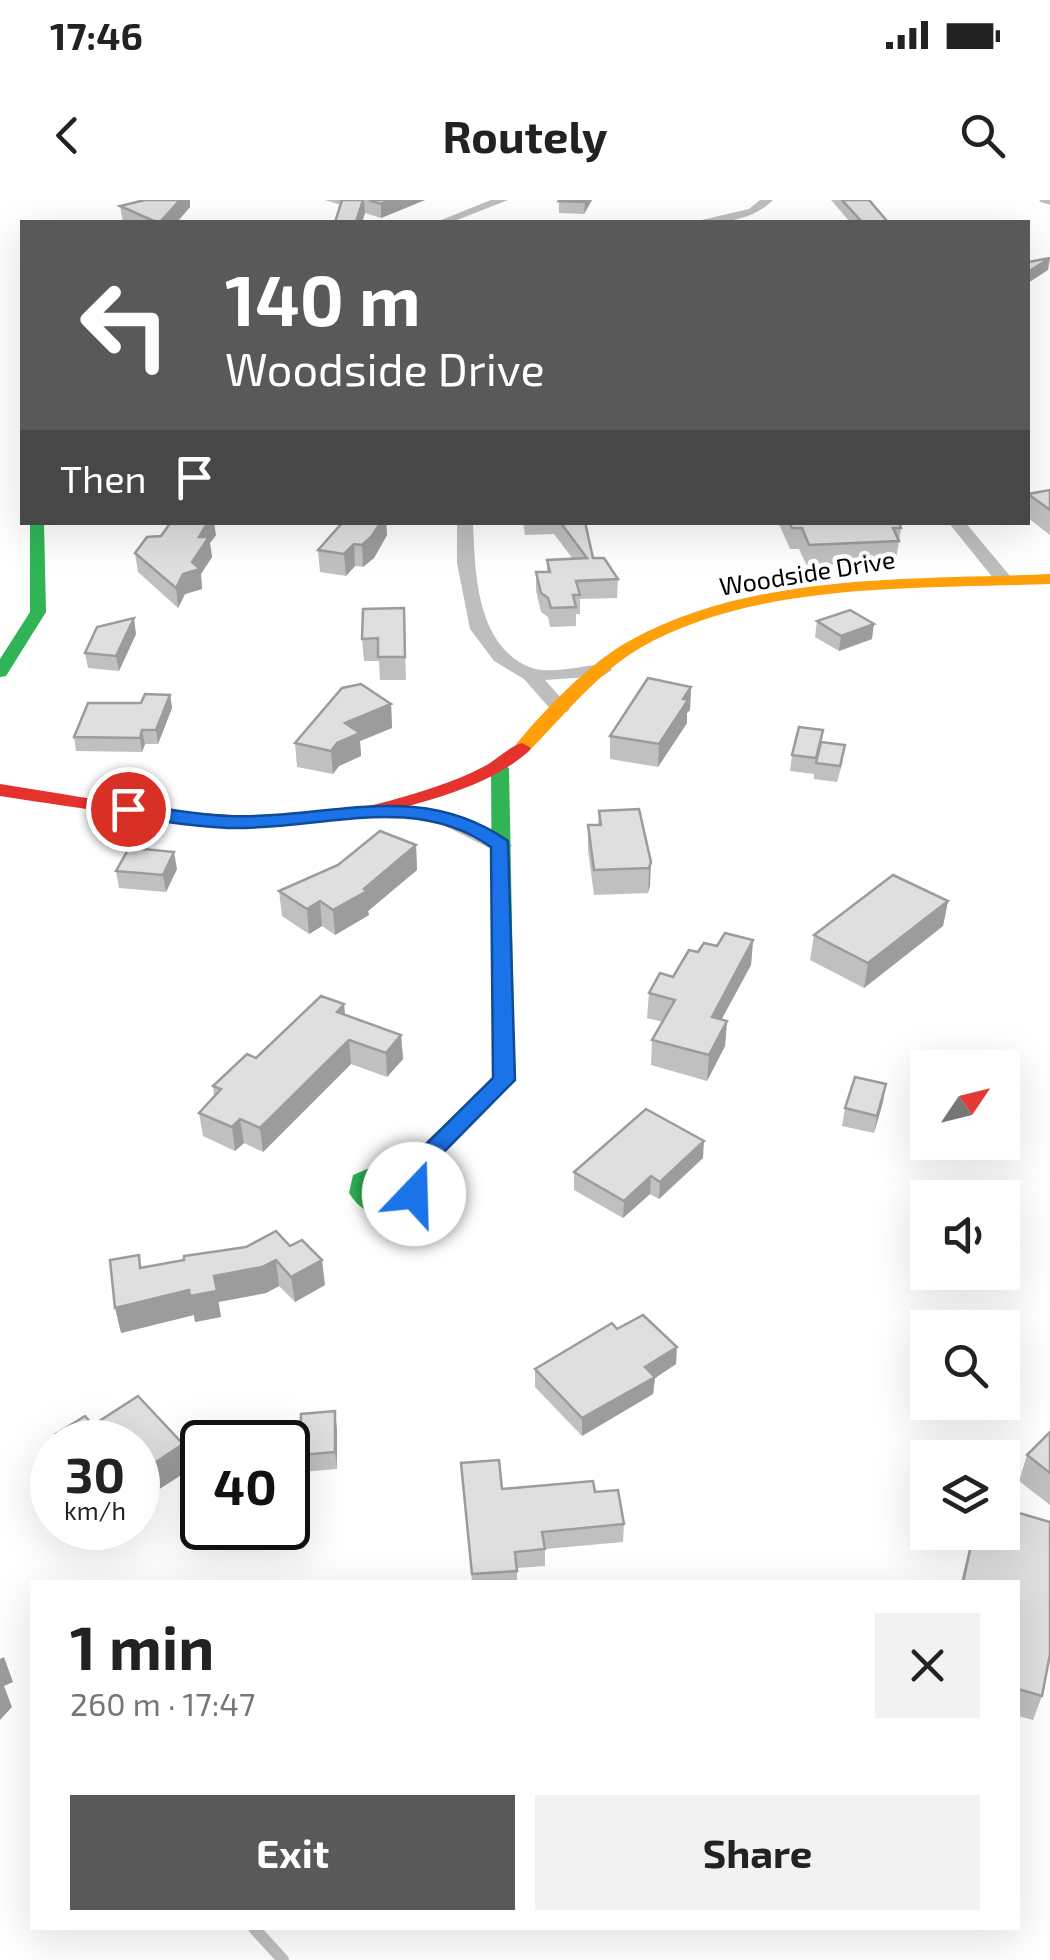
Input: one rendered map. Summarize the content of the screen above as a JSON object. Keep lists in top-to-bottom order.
{
  "streets": {
    "street": ["Woodside Drive"]
  },
  "north": "top right",
  "page": {
    "status": "17:46",
    "header": "Routely",
    "turn": ["140 m", "Woodside Drive"],
    "then": "Then",
    "speed": "30 km/h",
    "limit": "40",
    "heading": ["1 min", "260 m · 17:47"],
    "buttons": ["Exit", "Share"]
  }
}
